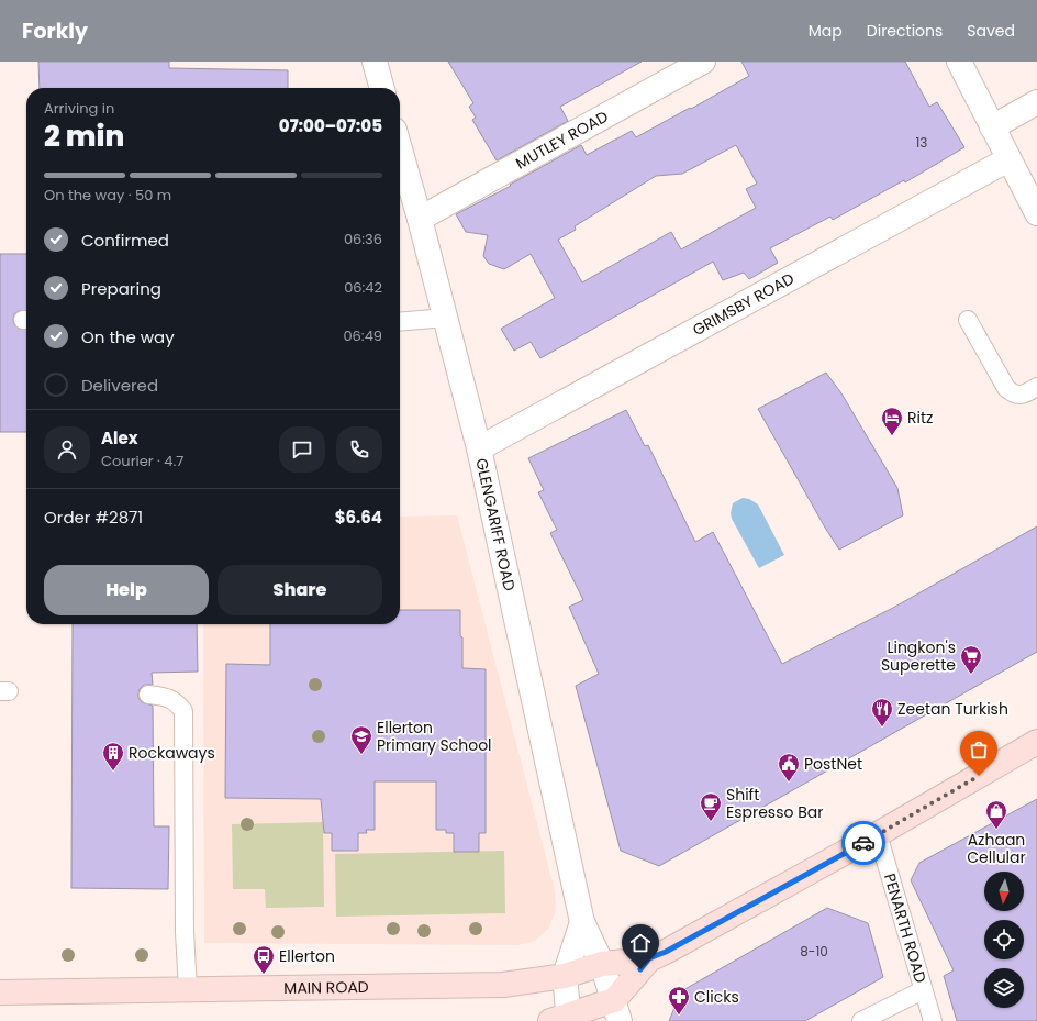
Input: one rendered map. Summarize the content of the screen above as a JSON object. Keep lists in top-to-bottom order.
{
  "streets": {
    "main road": ["MAIN ROAD"],
    "street": ["MUTLEY ROAD", "GRIMSBY ROAD", "GLENGARIFF ROAD"],
    "lane": ["PENARTH ROAD"]
  },
  "crossings": [
    ["MUTLEY ROAD", "GLENGARIFF ROAD"],
    ["GRIMSBY ROAD", "GLENGARIFF ROAD"],
    ["GLENGARIFF ROAD", "MAIN ROAD"],
    ["PENARTH ROAD", "MAIN ROAD"]
  ],
  "places": {
    "hotel": ["Ritz"],
    "supermarket": ["Lingkon's Superette"],
    "restaurant": ["Zeetan Turkish"],
    "school or university": ["Ellerton Primary School"],
    "building": ["Rockaways"],
    "public building": ["PostNet"],
    "cafe": ["Shift Espresso Bar"],
    "shop": ["Azhaan Cellular"],
    "bus stop": ["Ellerton"],
    "pharmacy": ["Clicks"]
  },
  "house_numbers": ["13", "8-10"],
  "north": "bottom",
  "page": {
    "header": "Forkly",
    "nav": ["Map", "Directions", "Saved"],
    "heading": ["2 min", "Arriving in", "07:00–07:05"],
    "panel": [
      "Alex",
      "Courier · 4.7",
      "Order #2871",
      "$6.64"
    ],
    "bar": "On the way · 50 m",
    "list": [
      ["Confirmed", "06:36"],
      ["Preparing", "06:42"],
      ["On the way", "06:49"],
      "Delivered"
    ],
    "buttons": ["Help", "Share"]
  }
}
